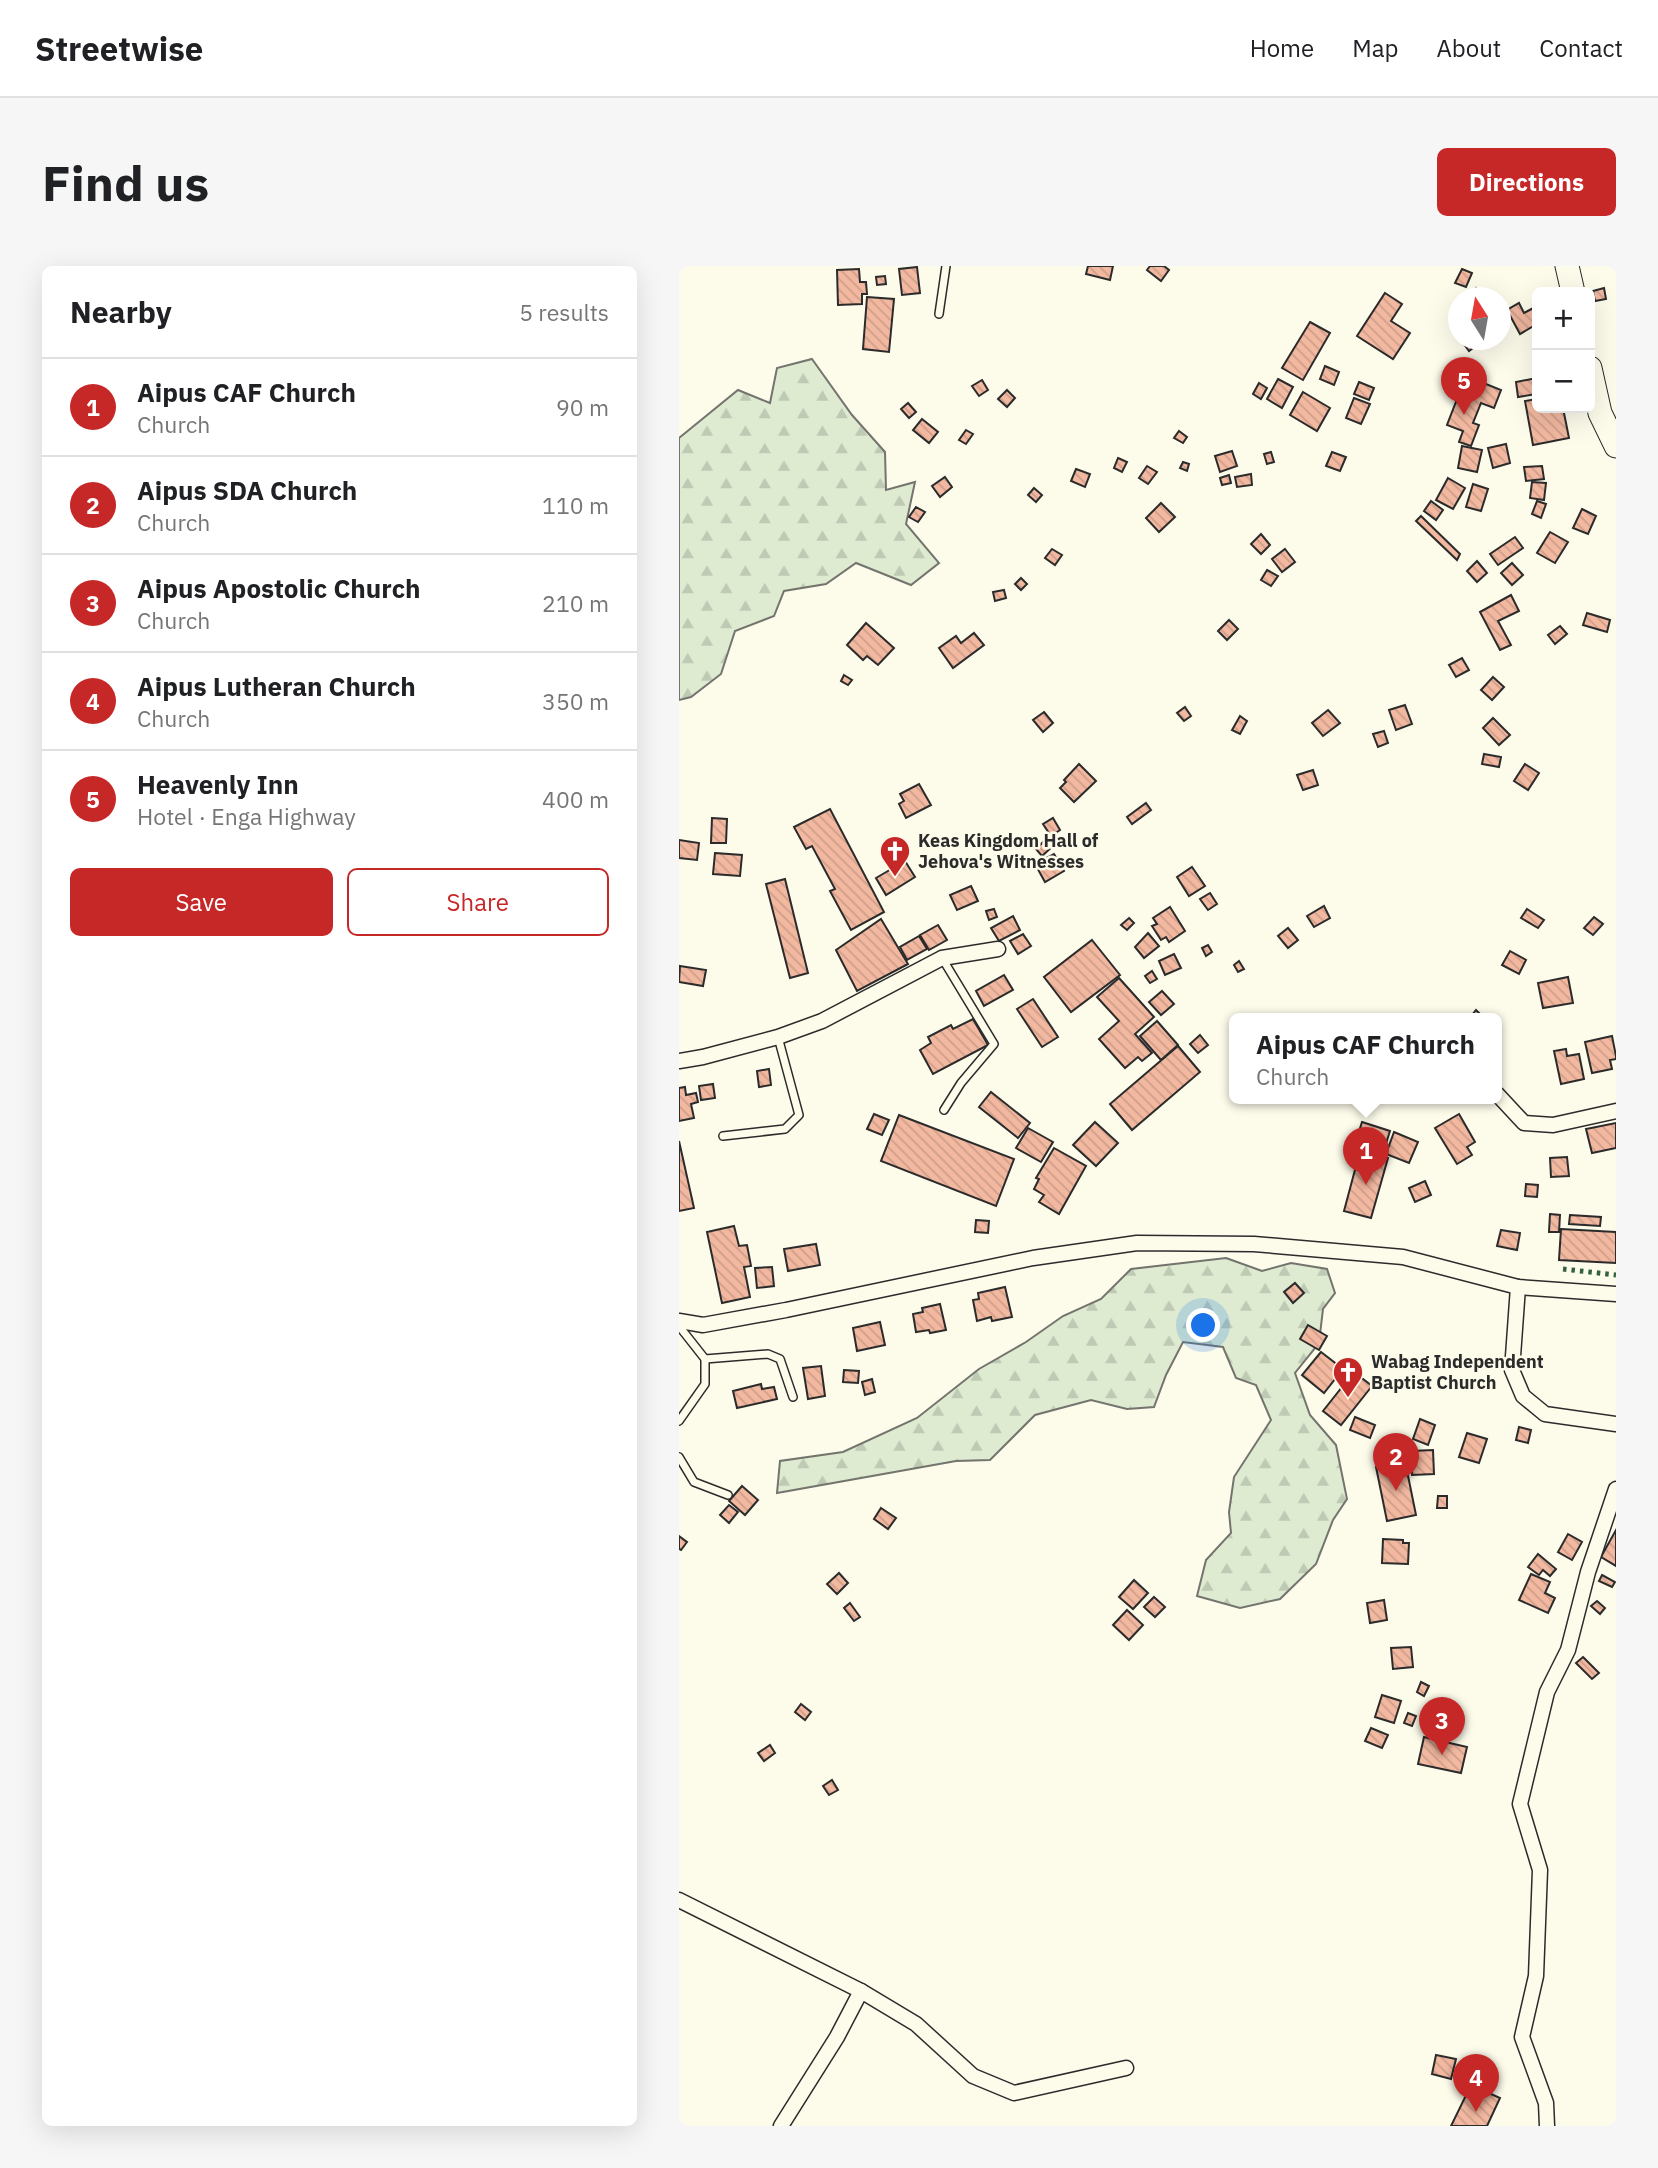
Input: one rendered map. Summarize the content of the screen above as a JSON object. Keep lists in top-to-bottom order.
{
  "places": {
    "church": ["Keas Kingdom Hall of Jehova's Witnesses", "Wabag Independent Baptist Church"]
  },
  "north": "top",
  "page": {
    "header": "Streetwise",
    "nav": [
      "Home",
      "Map",
      "About",
      "Contact"
    ],
    "buttons": [
      "Directions",
      ["Save", "Share"]
    ],
    "title": "Find us",
    "heading": ["Nearby", "5 results"],
    "map_buttons": ["+", "−"],
    "list": [
      {
        "mark": "1",
        "name": "Aipus CAF Church",
        "note": "Church",
        "value": "90 m"
      },
      {
        "mark": "2",
        "name": "Aipus SDA Church",
        "note": "Church",
        "value": "110 m"
      },
      {
        "mark": "3",
        "name": "Aipus Apostolic Church",
        "note": "Church",
        "value": "210 m"
      },
      {
        "mark": "4",
        "name": "Aipus Lutheran Church",
        "note": "Church",
        "value": "350 m"
      },
      {
        "mark": "5",
        "name": "Heavenly Inn",
        "note": "Hotel · Enga Highway",
        "value": "400 m"
      }
    ],
    "pins": [
      "5",
      "1",
      "2",
      "3",
      "4"
    ],
    "popup": ["Aipus CAF Church", "Church"]
  }
}
